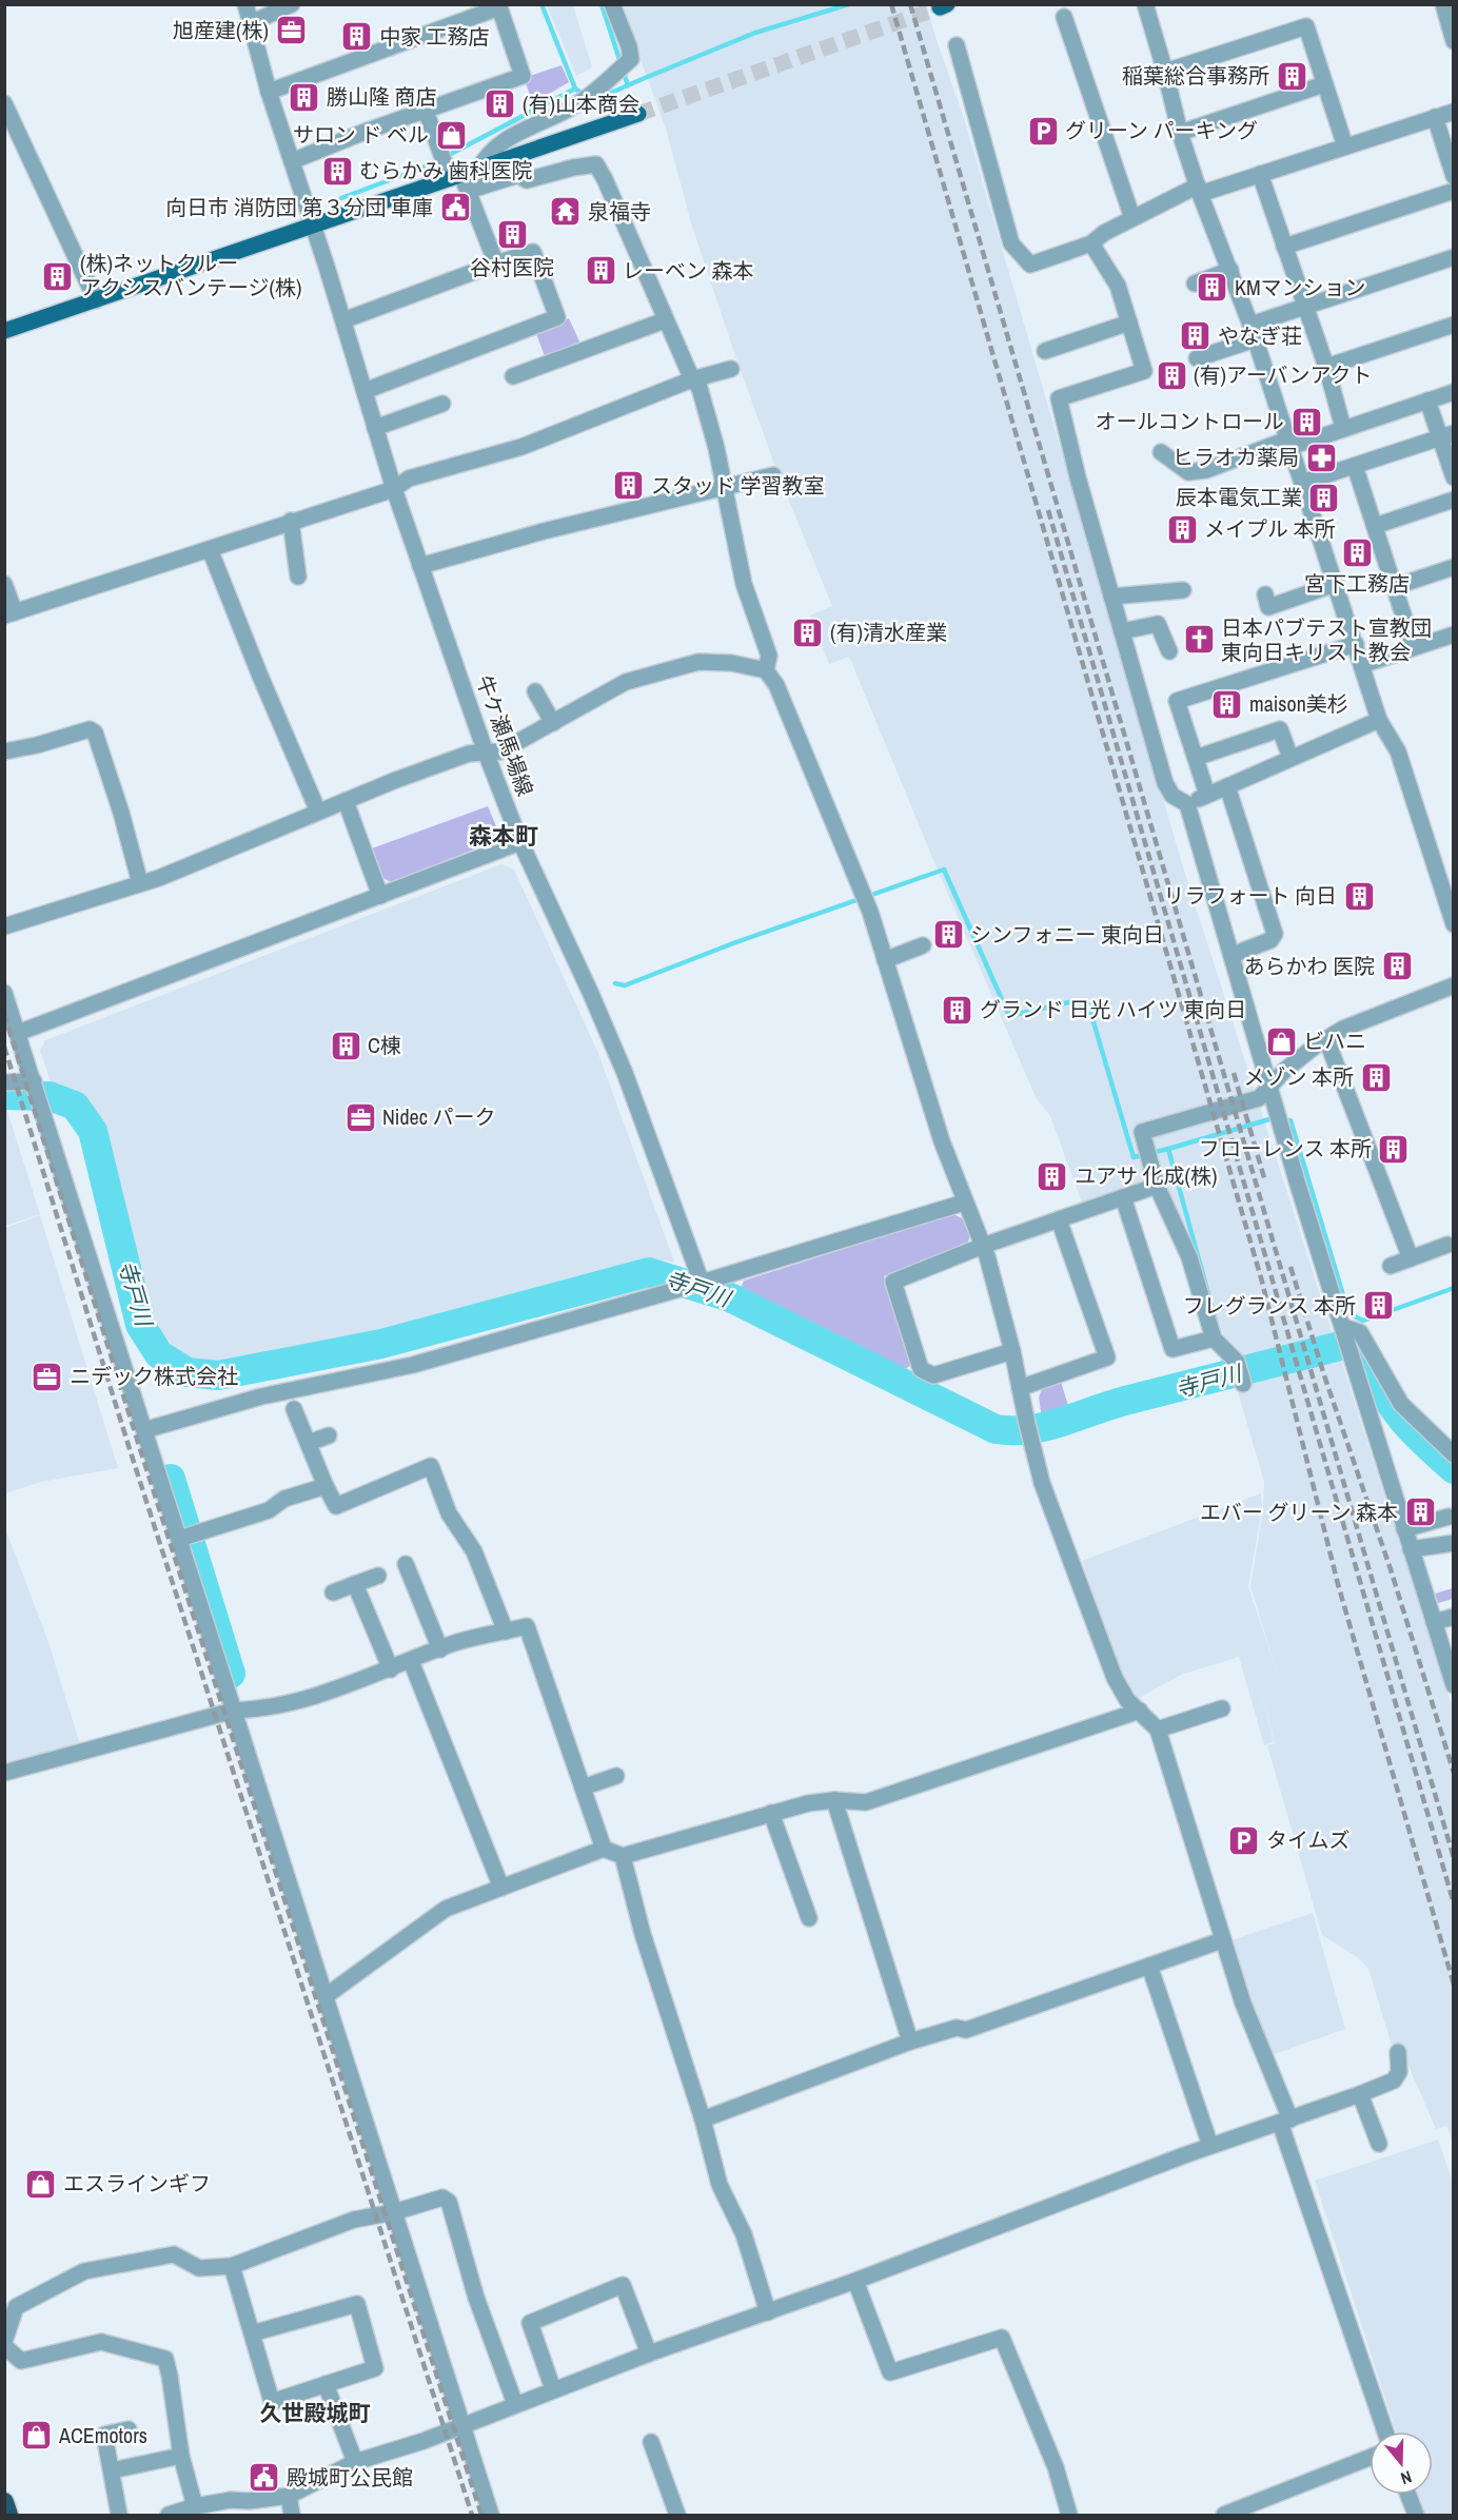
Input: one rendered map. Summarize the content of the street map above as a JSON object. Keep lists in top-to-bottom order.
{
  "streets": {
    "street": ["牛ケ瀬馬場線"]
  },
  "districts": ["森本町", "久世殿城町"],
  "water": ["寺戸川"],
  "places": {
    "office": ["旭産建(株)", "Nidec パーク", "ニデック株式会社"],
    "building": [
      "中家 工務店",
      "稲葉総合事務所",
      "勝山隆 商店",
      "(有)山本商会",
      "むらかみ 歯科医院",
      "谷村医院",
      "レーベン 森本",
      "(株)ネットクルー アクシスバンテージ(株)",
      "KMマンション",
      "やなぎ荘",
      "(有)アーバンアクト",
      "オールコントロール",
      "スタッド 学習教室",
      "辰本電気工業",
      "メイプル 本所",
      "宮下工務店",
      "(有)清水産業",
      "maison美杉",
      "リラフォート 向日",
      "シンフォニー 東向日",
      "あらかわ 医院",
      "グランド 日光 ハイツ 東向日",
      "C棟",
      "メゾン 本所",
      "フローレンス 本所",
      "ユアサ 化成(株)",
      "フレグランス 本所",
      "エバー グリーン 森本"
    ],
    "parking": ["グリーン パーキング", "タイムズ"],
    "shop": [
      "サロン ド ベル",
      "ビハニ",
      "エスラインギフ",
      "ACEmotors"
    ],
    "public building": ["向日市 消防団 第３分団 車庫", "殿城町公民館"],
    "temple": ["泉福寺"],
    "pharmacy": ["ヒラオカ薬局"],
    "church": ["日本パブテスト宣教団 東向日キリスト教会"]
  },
  "north": "bottom"
}
